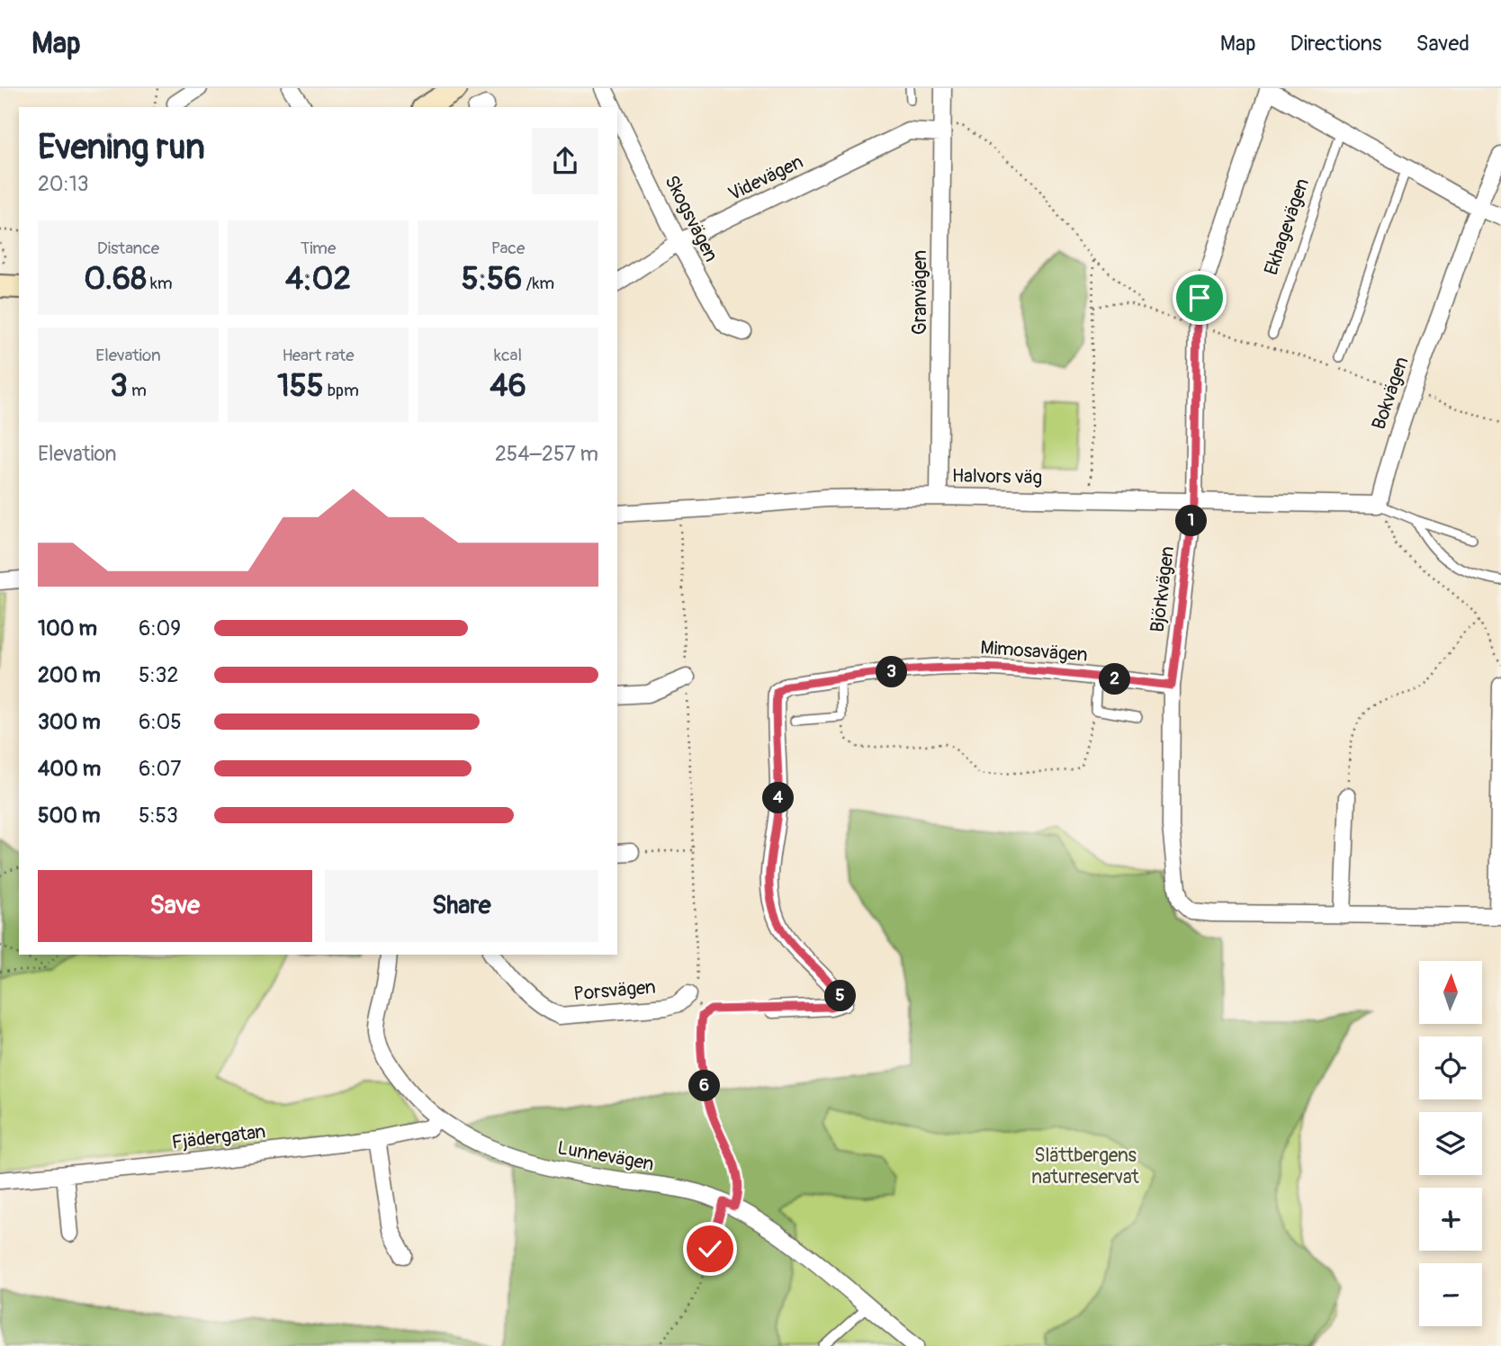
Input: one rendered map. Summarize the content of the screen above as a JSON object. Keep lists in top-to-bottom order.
{
  "streets": {
    "street": [
      "Videvägen",
      "Skogsvägen",
      "Granvägen",
      "Bokvägen",
      "Halvors väg",
      "Björkvägen",
      "Mimosavägen",
      "Porsvägen",
      "Fjädergatan",
      "Lunnevägen"
    ],
    "lane": ["Ekhagevägen"]
  },
  "crossings": [
    ["Videvägen", "Skogsvägen"],
    ["Videvägen", "Granvägen"],
    ["Granvägen", "Halvors väg"],
    ["Bokvägen", "Halvors väg"],
    ["Halvors väg", "Björkvägen"],
    ["Björkvägen", "Mimosavägen"],
    ["Fjädergatan", "Lunnevägen"]
  ],
  "parks": ["Slättbergens naturreservat"],
  "north": "top",
  "page": {
    "header": "Map",
    "nav": ["Map", "Directions", "Saved"],
    "heading": ["Evening run", "20:13"],
    "stats": [
      ["Distance", "0.68 km"],
      ["Time", "4:02"],
      ["Pace", "5:56 /km"],
      ["Elevation", "3 m"],
      ["Heart rate", "155 bpm"],
      ["kcal", "46"]
    ],
    "chart": ["Elevation", "254–257 m"],
    "pins": [
      "1",
      "3",
      "2",
      "4",
      "5",
      "6"
    ],
    "list": [
      {
        "name": "100 m",
        "note": "6:09"
      },
      {
        "name": "200 m",
        "note": "5:32"
      },
      {
        "name": "300 m",
        "note": "6:05"
      },
      {
        "name": "400 m",
        "note": "6:07"
      },
      {
        "name": "500 m",
        "note": "5:53"
      }
    ],
    "buttons": ["Save", "Share"],
    "map_buttons": ["+", "−"]
  }
}
